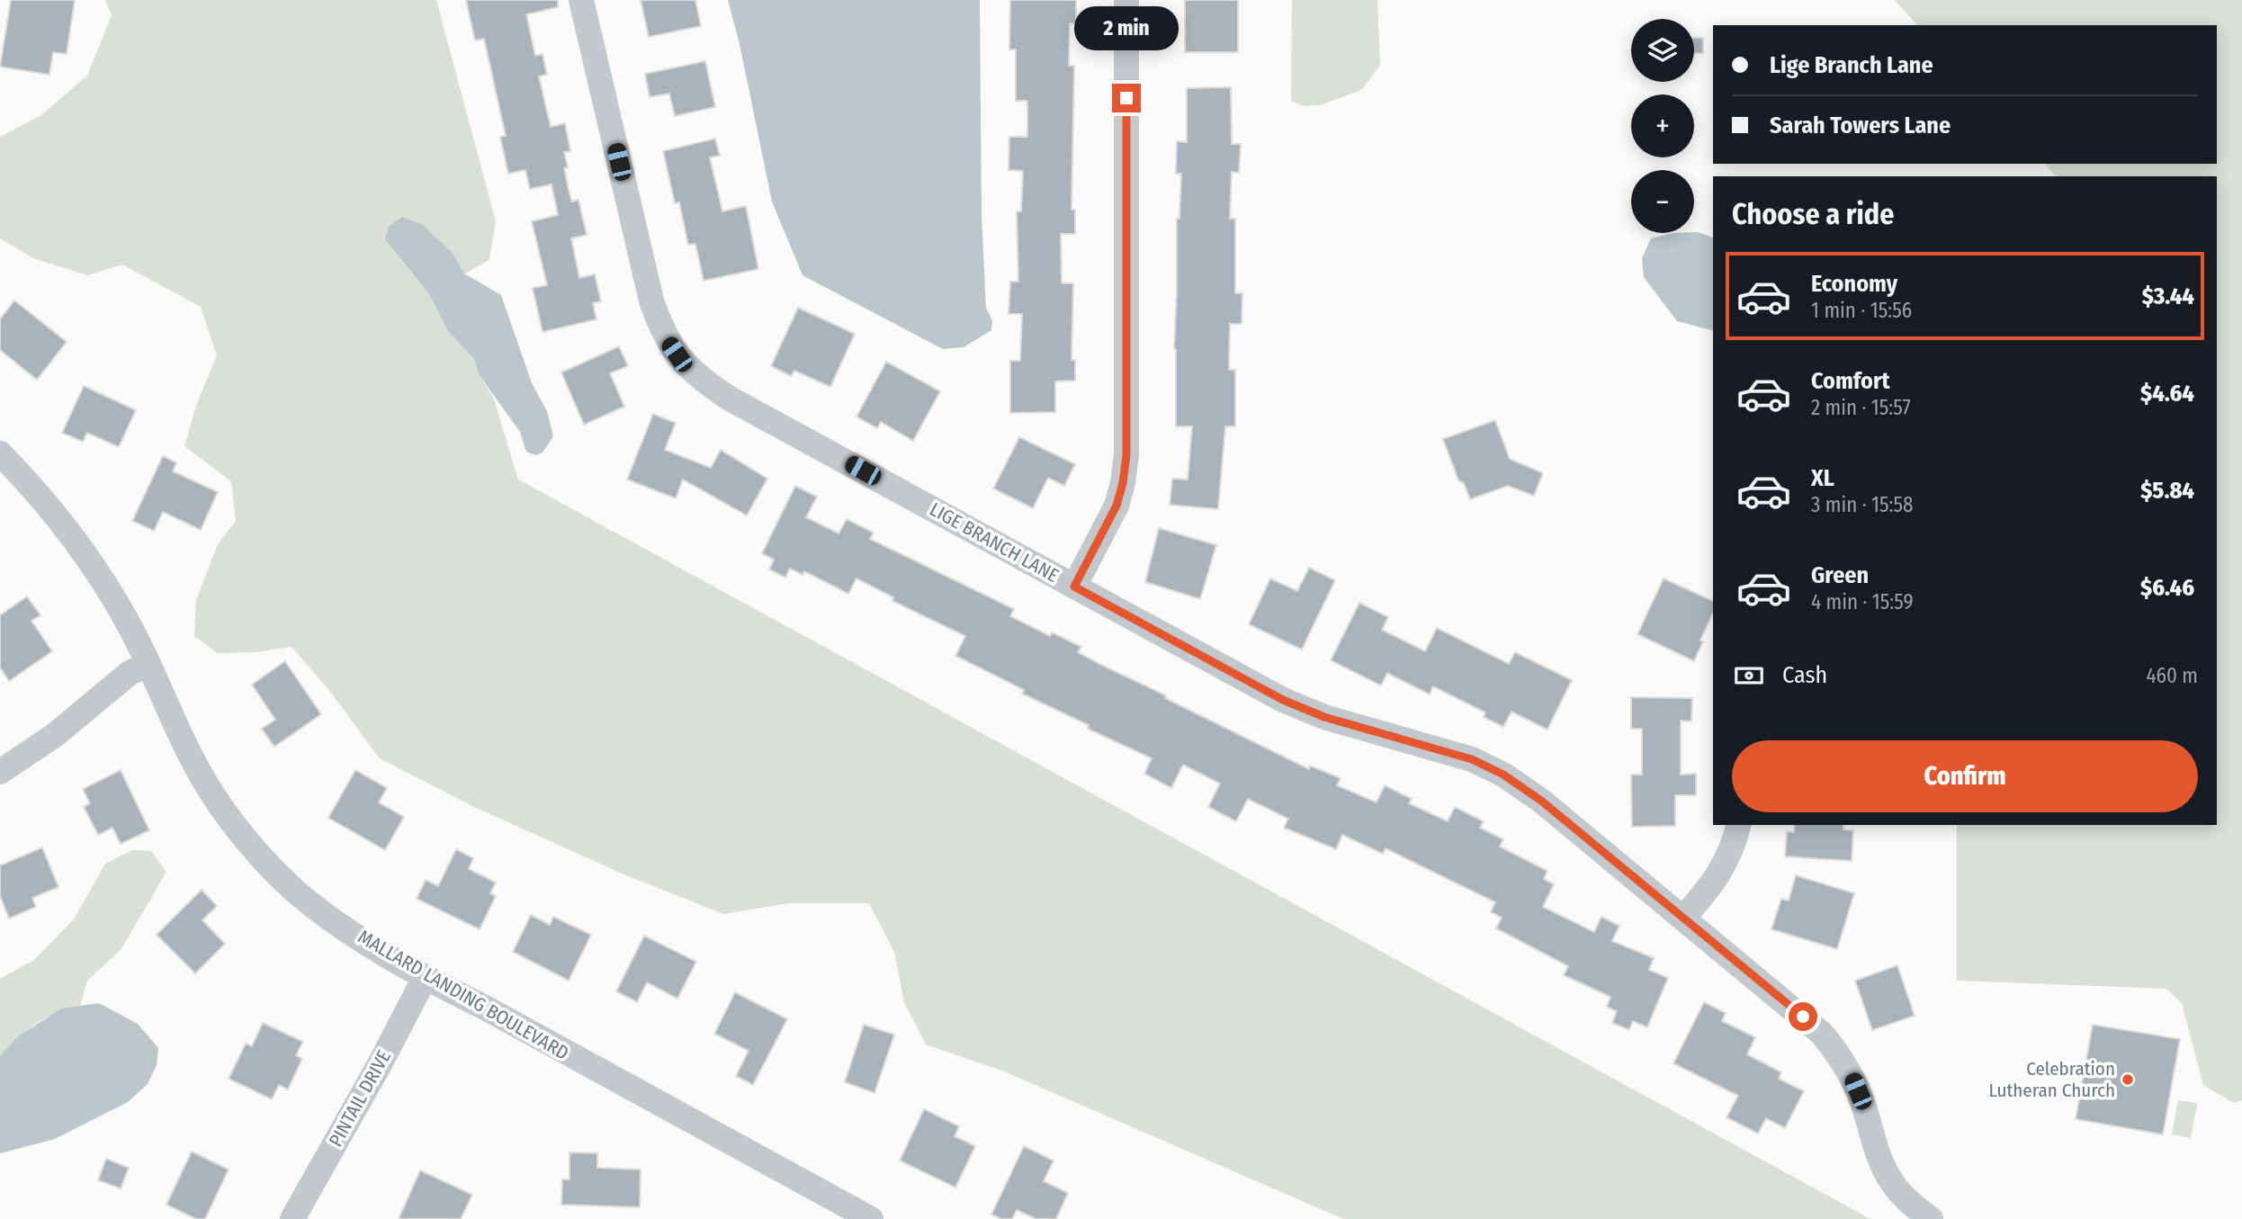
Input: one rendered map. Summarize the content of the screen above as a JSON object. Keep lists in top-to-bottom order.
{
  "streets": {
    "street": ["LIGE BRANCH LANE", "MALLARD LANDING BOULEVARD", "PINTAIL DRIVE"]
  },
  "crossings": [
    ["MALLARD LANDING BOULEVARD", "PINTAIL DRIVE"]
  ],
  "places": ["Celebration Lutheran Church"],
  "page": {
    "bubble": "2 min",
    "map_buttons": ["+", "−"],
    "banner": ["Lige Branch Lane", "Sarah Towers Lane"],
    "heading": "Choose a ride",
    "list": [
      {
        "name": "Economy",
        "note": "1 min · 15:56",
        "value": "$3.44"
      },
      {
        "name": "Comfort",
        "note": "2 min · 15:57",
        "value": "$4.64"
      },
      {
        "name": "XL",
        "note": "3 min · 15:58",
        "value": "$5.84"
      },
      {
        "name": "Green",
        "note": "4 min · 15:59",
        "value": "$6.46"
      }
    ],
    "pay": ["Cash", "460 m"],
    "buttons": "Confirm"
  }
}
